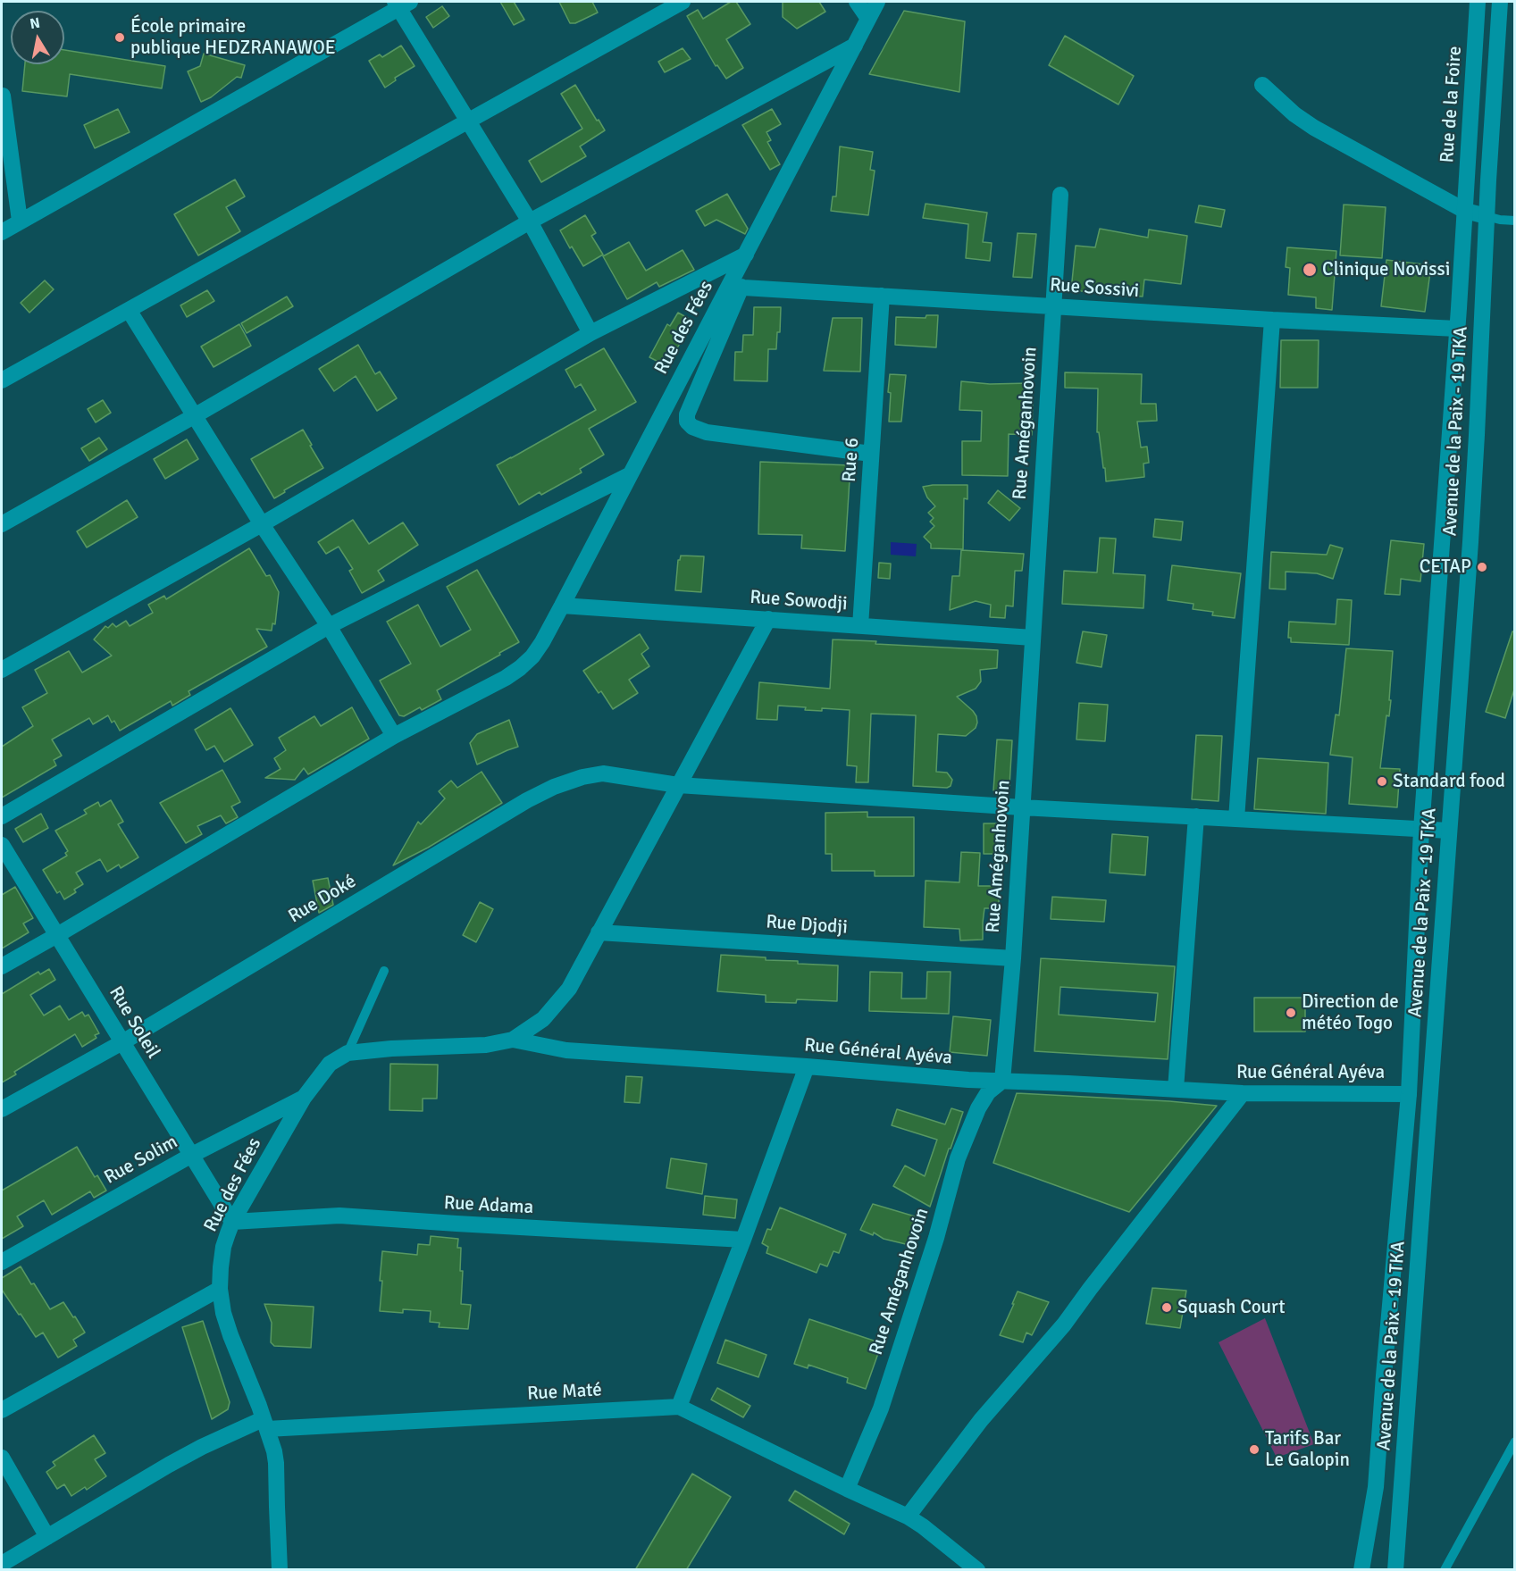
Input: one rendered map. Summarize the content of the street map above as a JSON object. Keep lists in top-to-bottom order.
{
  "streets": {
    "street": [
      "Rue de la Foire",
      "Rue Sossivi",
      "Rue des Fées",
      "Rue Améganhovoin",
      "Avenue de la Paix - 19 TKA",
      "Rue 6",
      "Rue Sowodji",
      "Rue Doké",
      "Rue Djodji",
      "Rue Soleil",
      "Rue Général Ayéva",
      "Rue Solim",
      "Rue Adama",
      "Rue Maté"
    ]
  },
  "crossings": [
    ["Rue de la Foire", "Avenue de la Paix - 19 TKA"],
    ["Rue Sossivi", "Rue des Fées"],
    ["Rue Sossivi", "Rue Améganhovoin"],
    ["Rue Sossivi", "Avenue de la Paix - 19 TKA"],
    ["Rue Sossivi", "Rue 6"],
    ["Rue des Fées", "Rue Sowodji"],
    ["Rue des Fées", "Rue Soleil"],
    ["Rue des Fées", "Rue Général Ayéva"],
    ["Rue des Fées", "Rue Solim"],
    ["Rue des Fées", "Rue Adama"],
    ["Rue des Fées", "Rue Maté"],
    ["Rue Améganhovoin", "Rue Sowodji"],
    ["Rue Améganhovoin", "Rue Doké"],
    ["Rue Améganhovoin", "Rue Djodji"],
    ["Rue Améganhovoin", "Rue Général Ayéva"],
    ["Rue Améganhovoin", "Rue Maté"],
    ["Avenue de la Paix - 19 TKA", "Rue Doké"],
    ["Avenue de la Paix - 19 TKA", "Rue Général Ayéva"],
    ["Rue 6", "Rue Sowodji"],
    ["Rue Doké", "Rue Soleil"],
    ["Rue Soleil", "Rue Solim"],
    ["Rue Soleil", "Rue Adama"]
  ],
  "places": [
    "École primaire publique HEDZRANAWOE",
    "Clinique Novissi",
    "CETAP",
    "Standard food",
    "Direction de météo Togo",
    "Squash Court",
    "Tarifs Bar Le Galopin"
  ],
  "north": "top"
}
